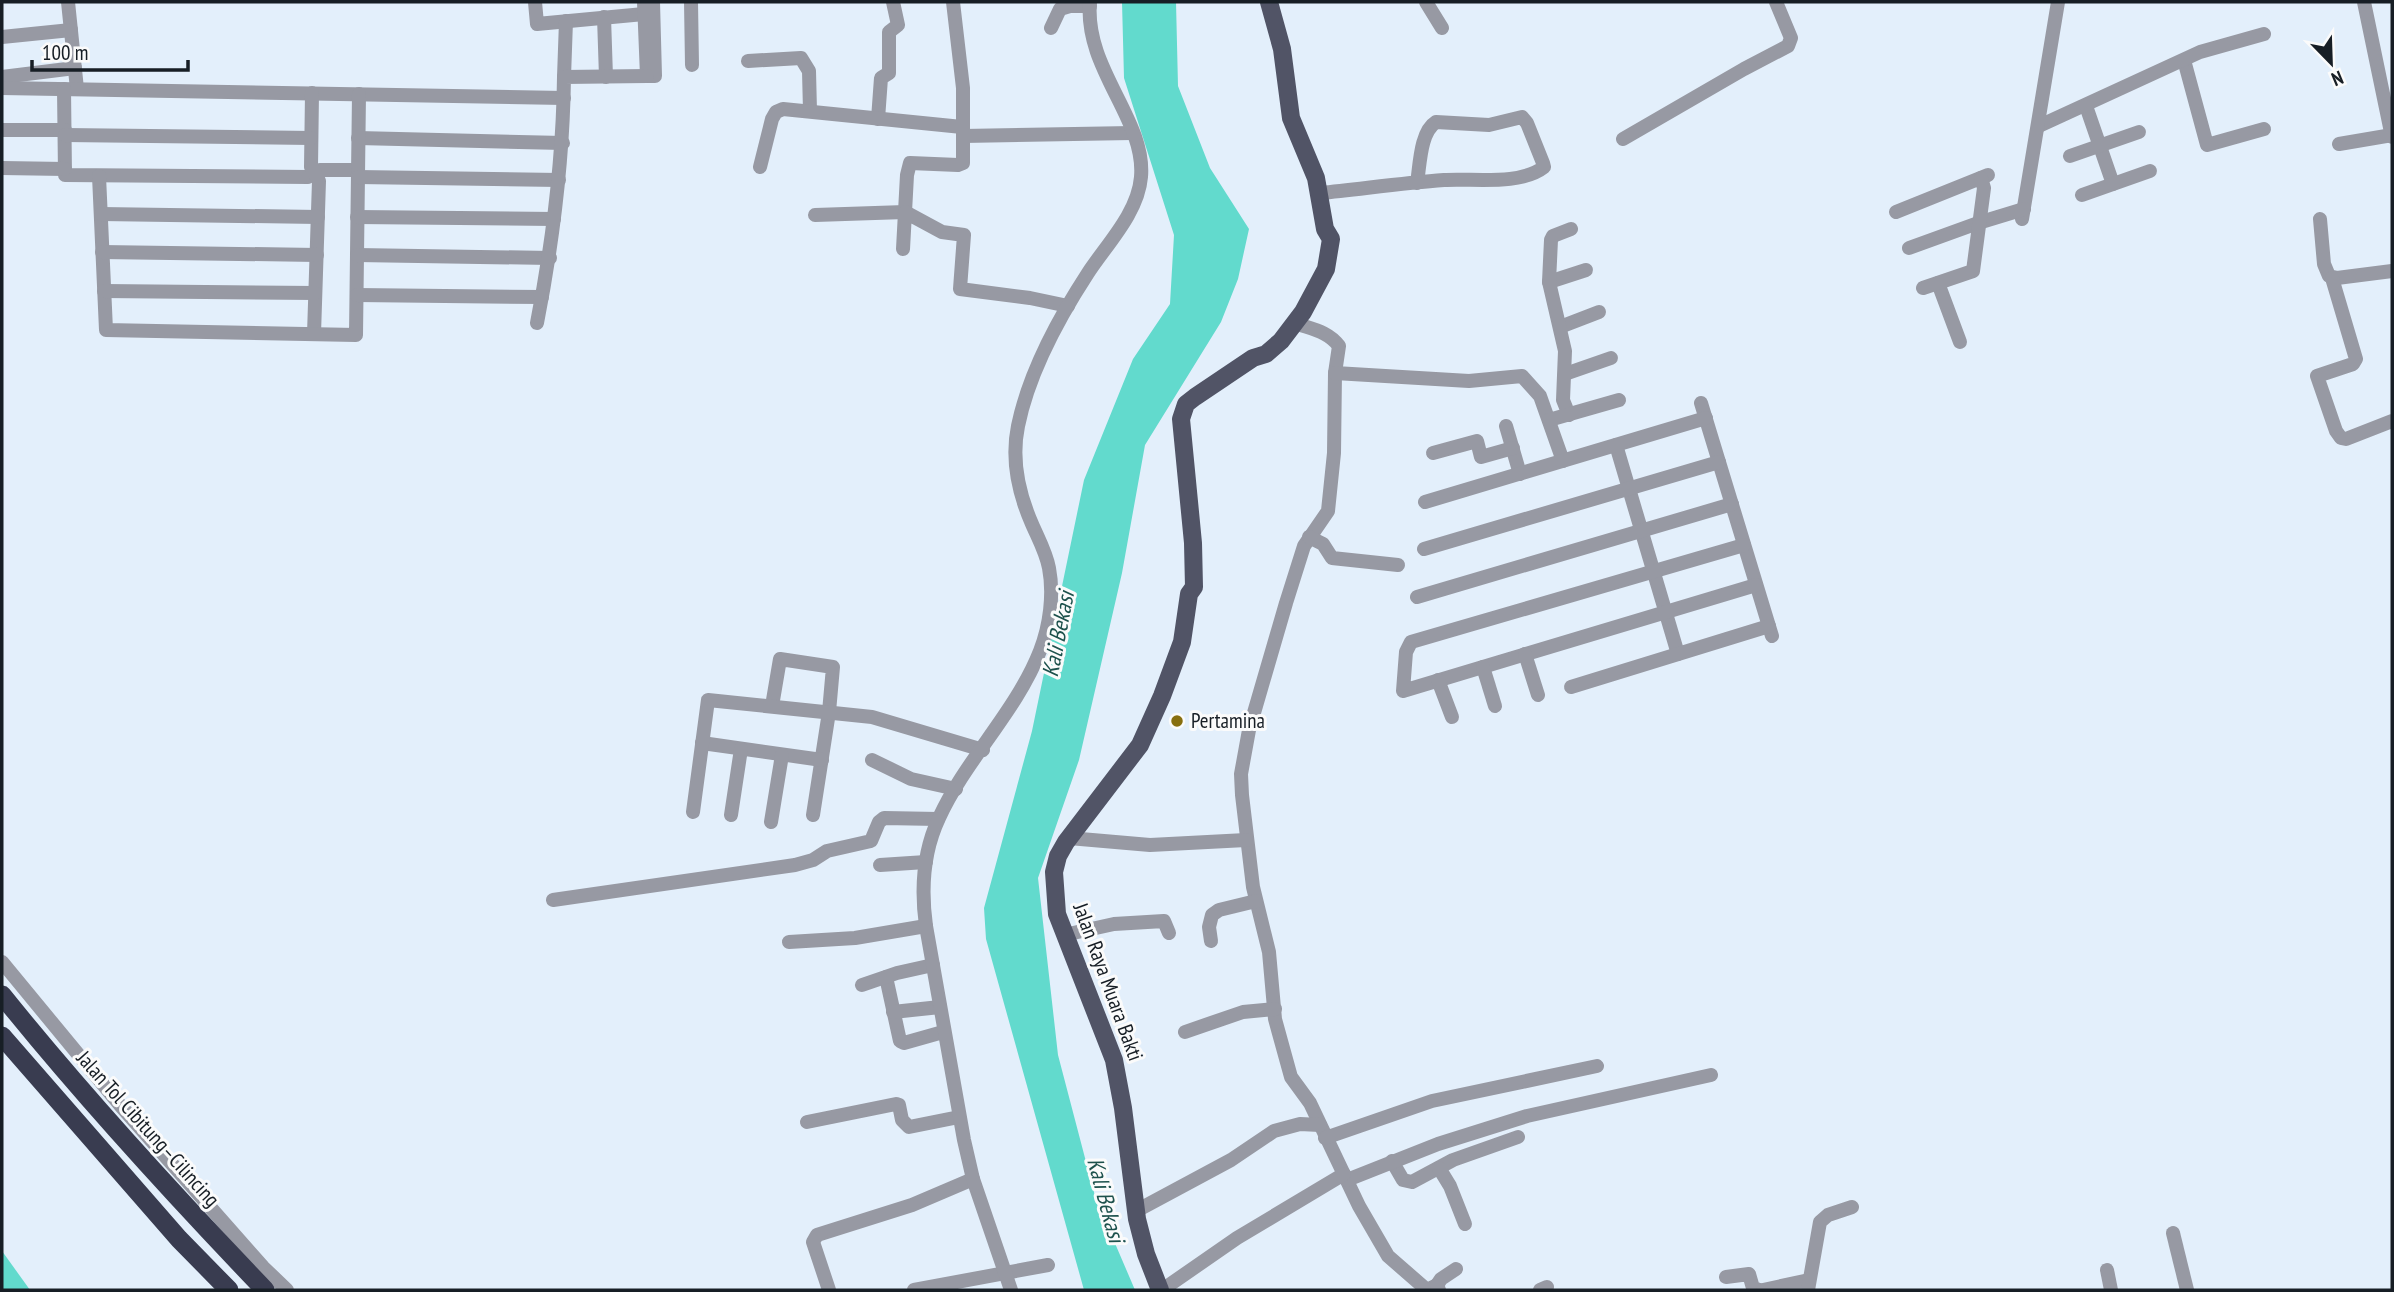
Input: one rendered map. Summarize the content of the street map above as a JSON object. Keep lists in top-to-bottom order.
{
  "streets": {
    "highway": ["Jalan Tol Cibitung–Cilincing"],
    "main road": ["Jalan Raya Muara Bakti"]
  },
  "water": ["Kali Bekasi"],
  "places": ["Pertamina"],
  "scale_bar": "100 m",
  "north": "bottom right"
}
